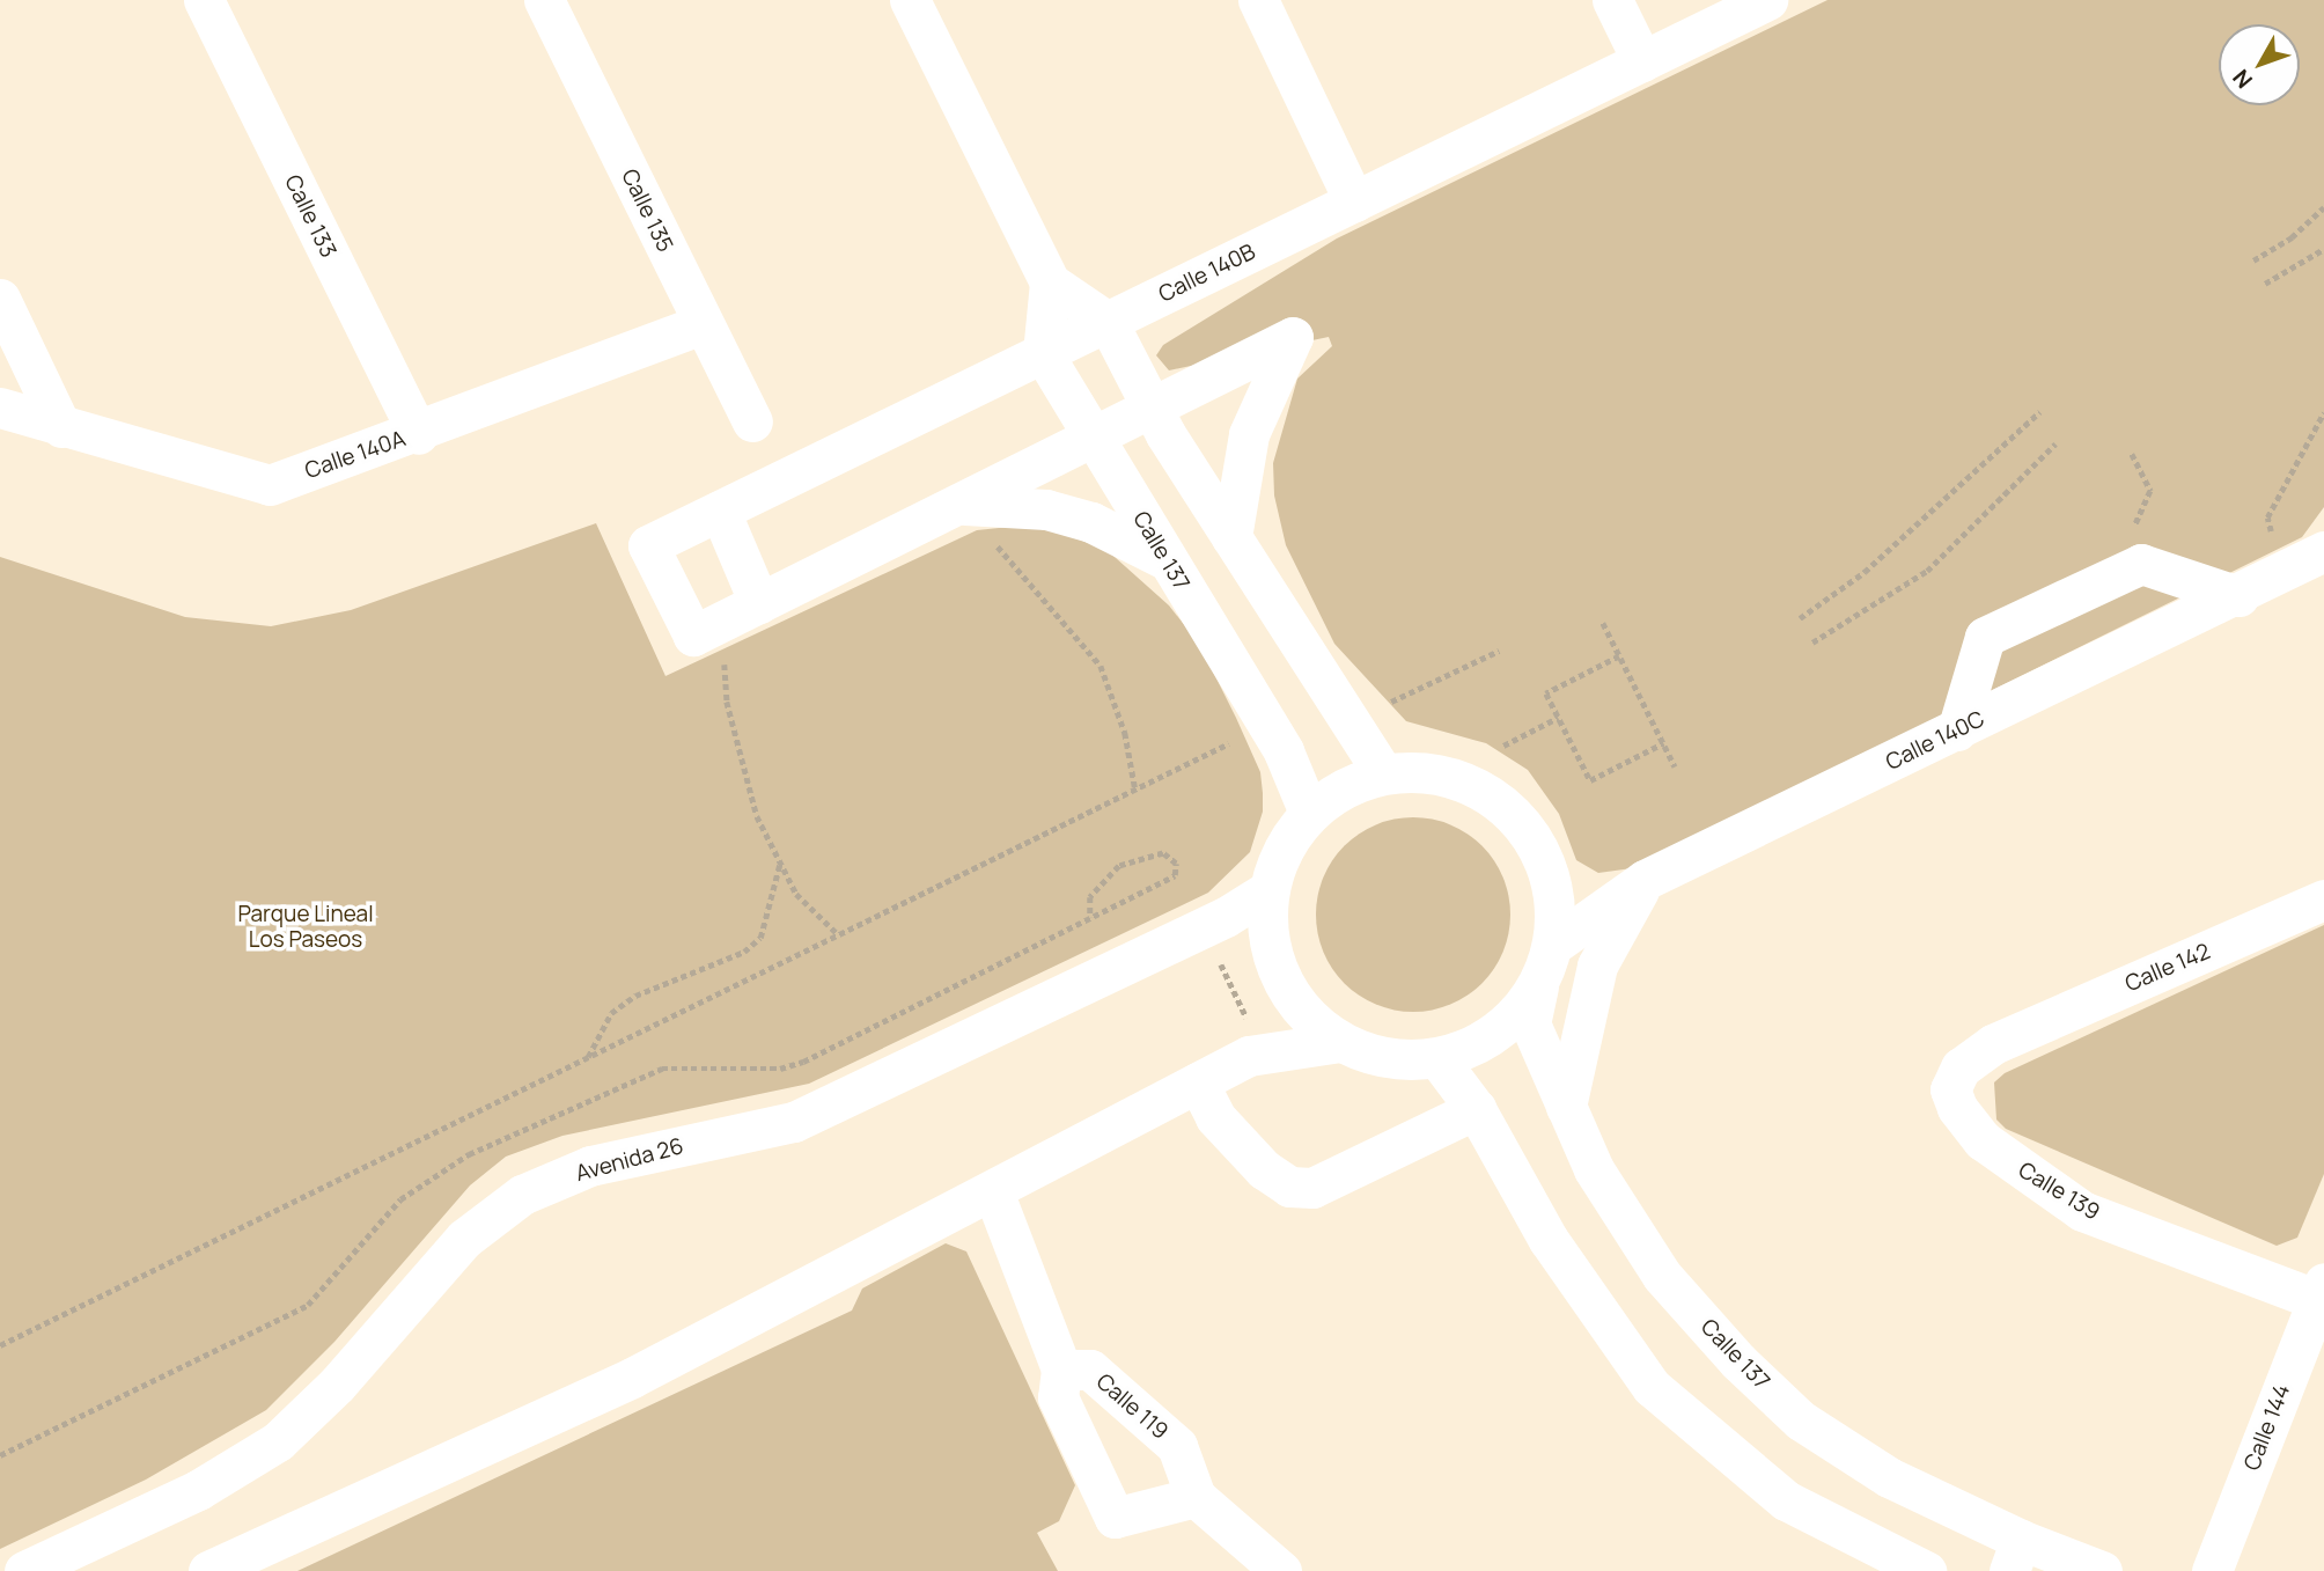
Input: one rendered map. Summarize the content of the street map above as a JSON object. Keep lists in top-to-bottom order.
{
  "streets": {
    "street": [
      "Calle 135",
      "Calle 133",
      "Calle 140B",
      "Calle 140A",
      "Calle 137",
      "Calle 140C",
      "Calle 142",
      "Avenida 26",
      "Calle 139",
      "Calle 119",
      "Calle 144"
    ]
  },
  "crossings": [
    ["Calle 135", "Calle 140A"],
    ["Calle 133", "Calle 140A"],
    ["Calle 140B", "Calle 137"],
    ["Calle 137", "Calle 140C"],
    ["Calle 137", "Avenida 26"],
    ["Calle 140C", "Avenida 26"],
    ["Calle 142", "Calle 139"],
    ["Calle 139", "Calle 144"]
  ],
  "parks": ["Parque Lineal Los Paseos"],
  "north": "bottom left"
}
